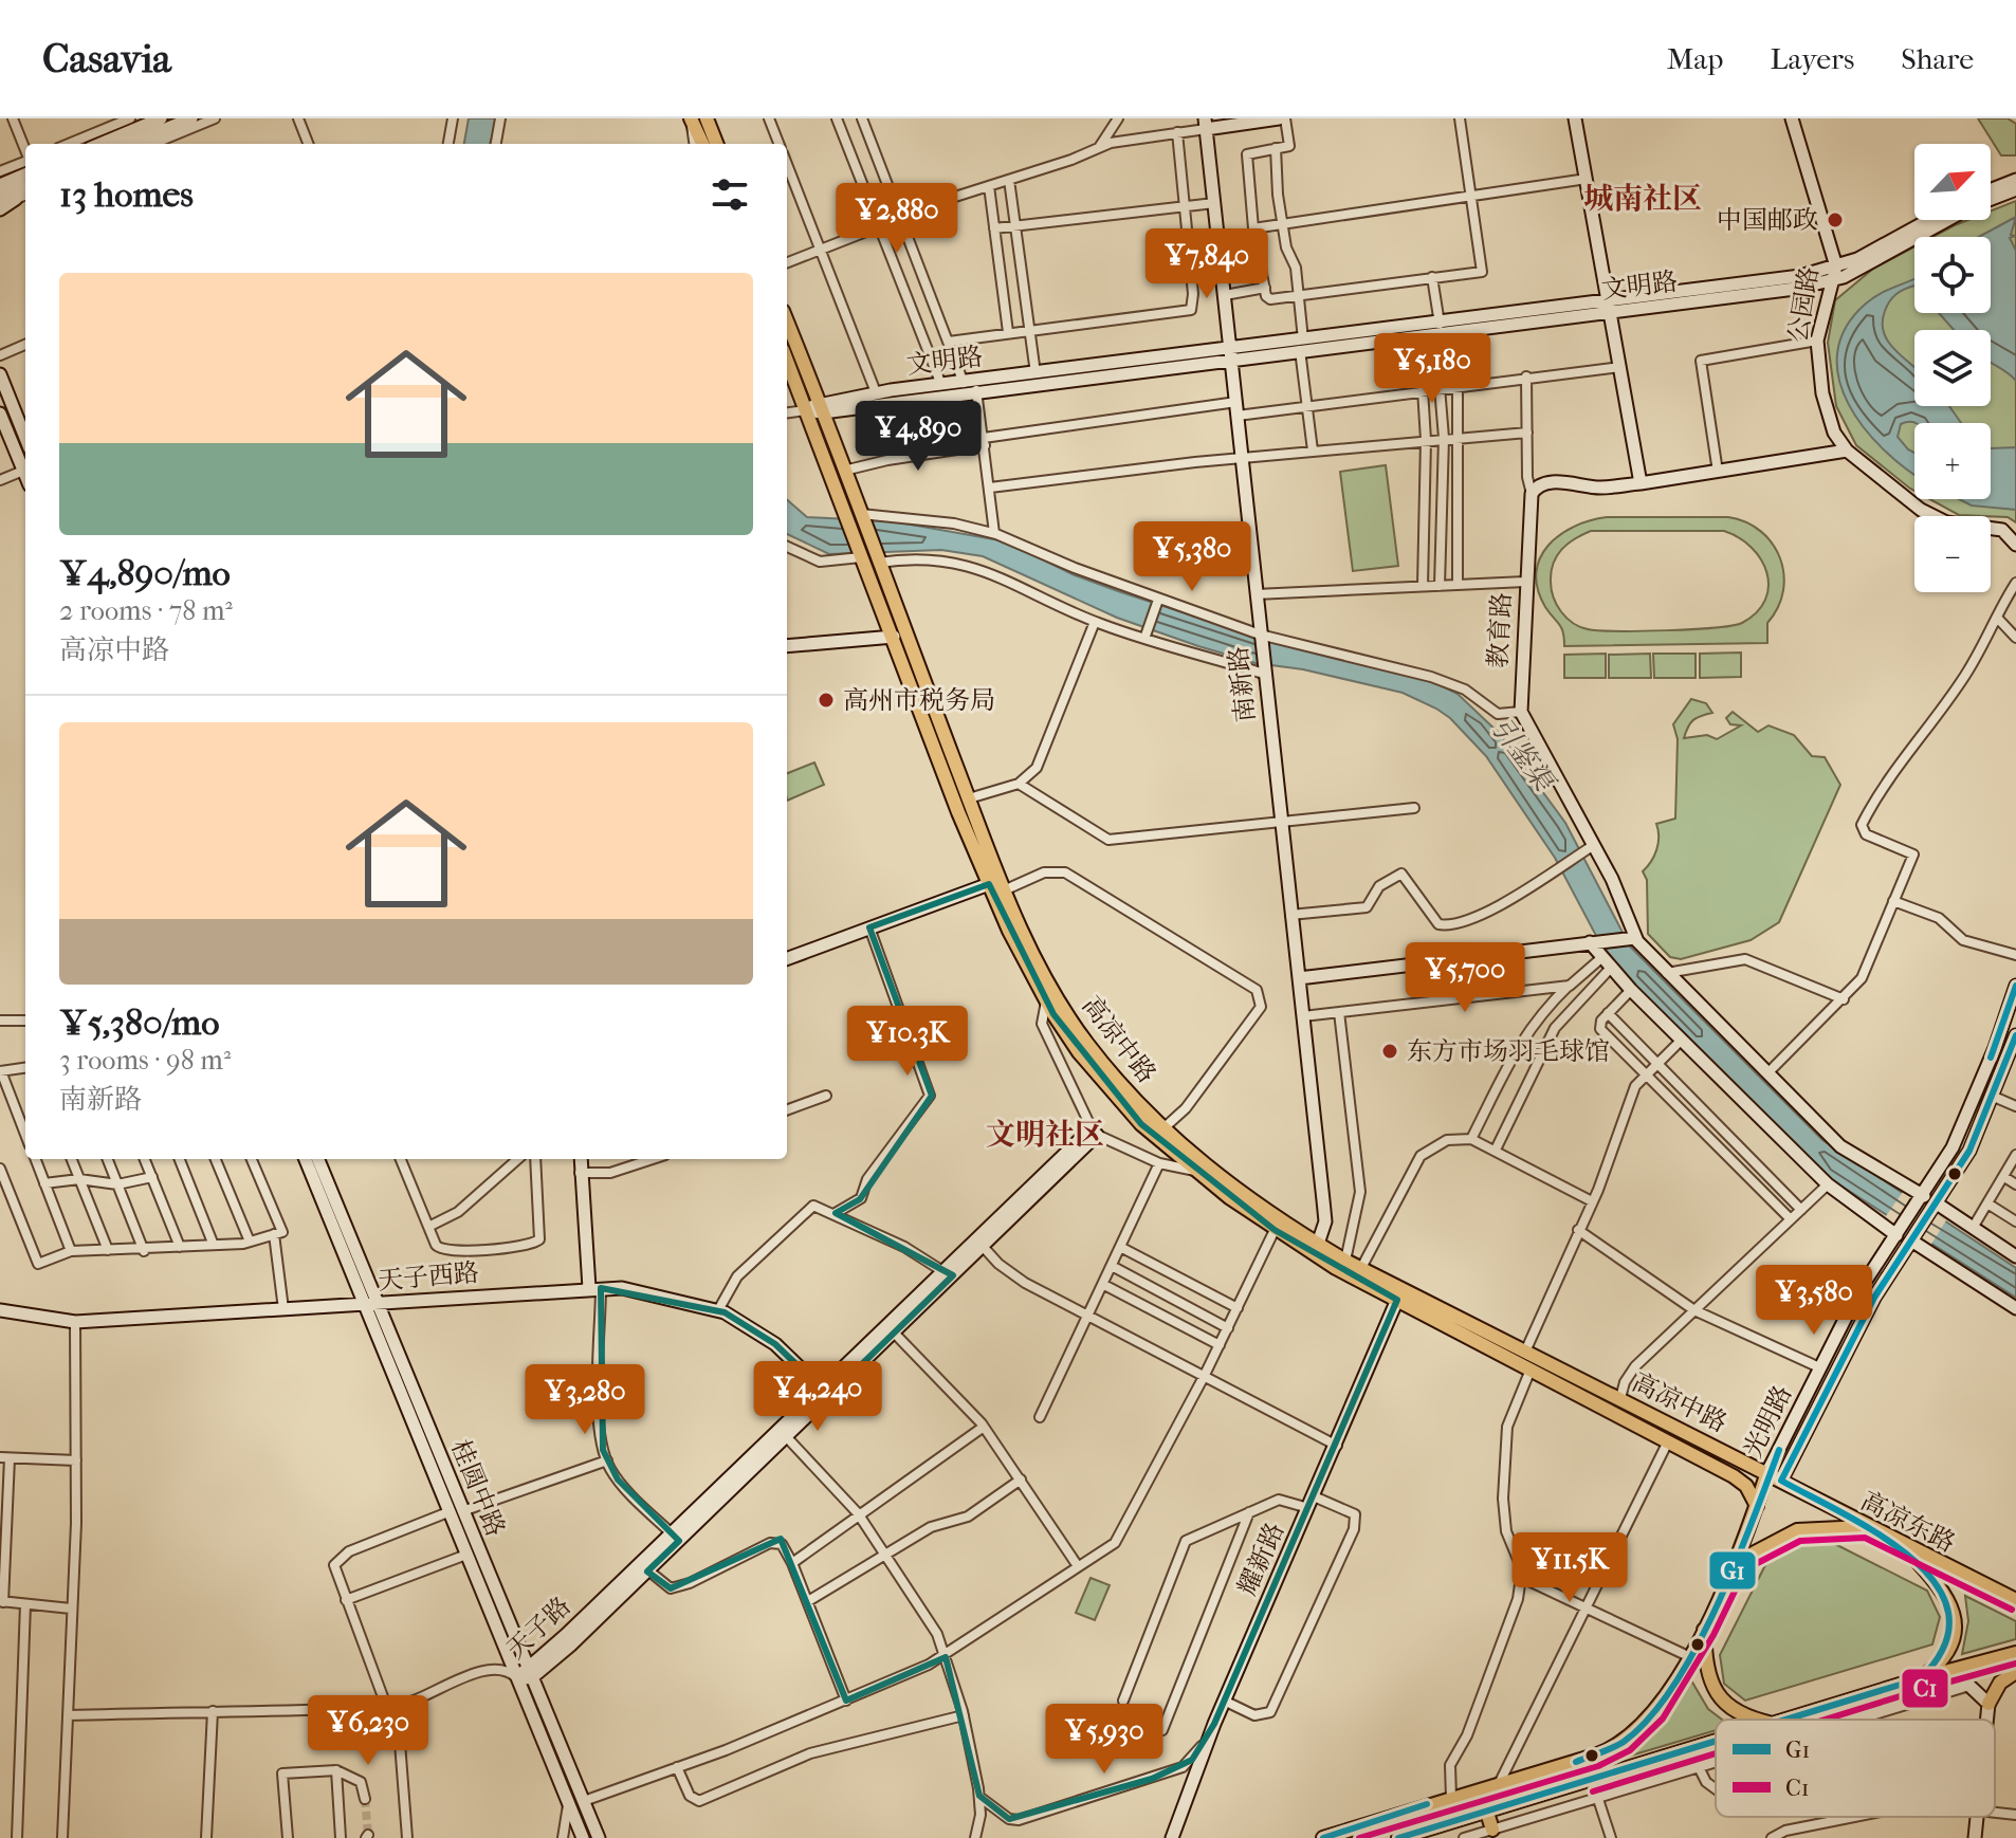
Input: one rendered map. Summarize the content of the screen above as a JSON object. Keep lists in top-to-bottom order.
{
  "streets": {
    "main road": ["高凉中路", "光明路", "高凉东路"],
    "street": [
      "文明路",
      "公园路",
      "教育路",
      "南新路",
      "天子西路",
      "桂圆中路",
      "耀新路",
      "天子路"
    ]
  },
  "crossings": [
    ["文明路", "公园路"],
    ["文明路", "南新路"],
    ["文明路", "高凉中路"],
    ["南新路", "高凉中路"],
    ["高凉中路", "光明路"],
    ["高凉中路", "高凉东路"],
    ["高凉中路", "耀新路"],
    ["天子西路", "桂圆中路"],
    ["天子西路", "天子路"],
    ["光明路", "高凉东路"],
    ["桂圆中路", "天子路"]
  ],
  "districts": ["城南社区", "文明社区"],
  "water": ["引鉴渠"],
  "places": ["中国邮政", "高州市税务局", "东方市场羽毛球馆"],
  "lines": ["transit line G1", "transit line C1"],
  "legend": ["G1", "C1"],
  "north": "top right",
  "page": {
    "header": "Casavia",
    "nav": ["Map", "Layers", "Share"],
    "map_buttons": ["+", "−"],
    "heading": "13 homes",
    "price": [
      "¥2,880",
      "¥7,840",
      "¥5,180",
      "¥4,890",
      "¥5,380",
      "¥5,700",
      "¥10.3K",
      "¥3,580",
      "¥4,240",
      "¥3,280",
      "¥11.5K",
      "¥6,230",
      "¥5,930"
    ],
    "list": [
      {
        "name": "¥4,890/mo",
        "note": "2 rooms · 78 m² · 高凉中路"
      },
      {
        "name": "¥5,380/mo",
        "note": "3 rooms · 98 m² · 南新路"
      }
    ]
  }
}
